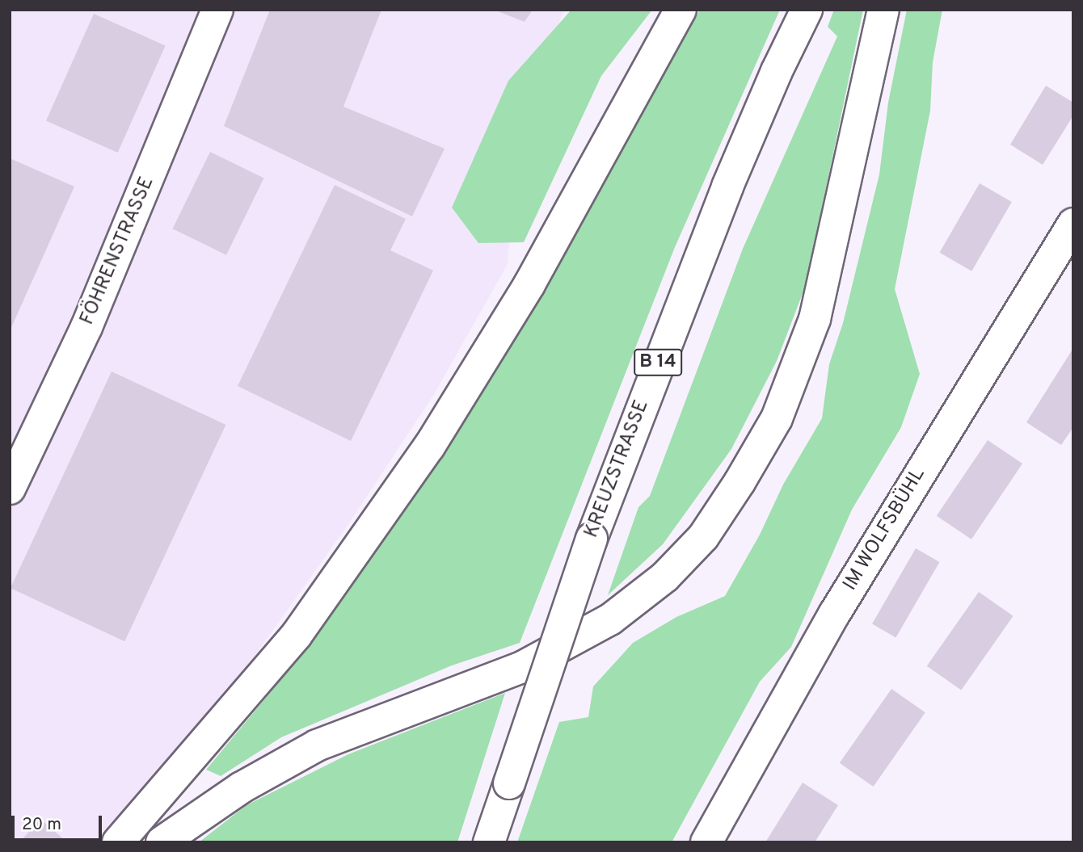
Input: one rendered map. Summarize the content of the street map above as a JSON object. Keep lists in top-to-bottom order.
{
  "streets": {
    "main road": [
      "FÖHRENSTRASSE",
      "B 14",
      "KREUZSTRASSE",
      "IM WOLFSBÜHL"
    ]
  },
  "scale_bar": "20 m"
}
